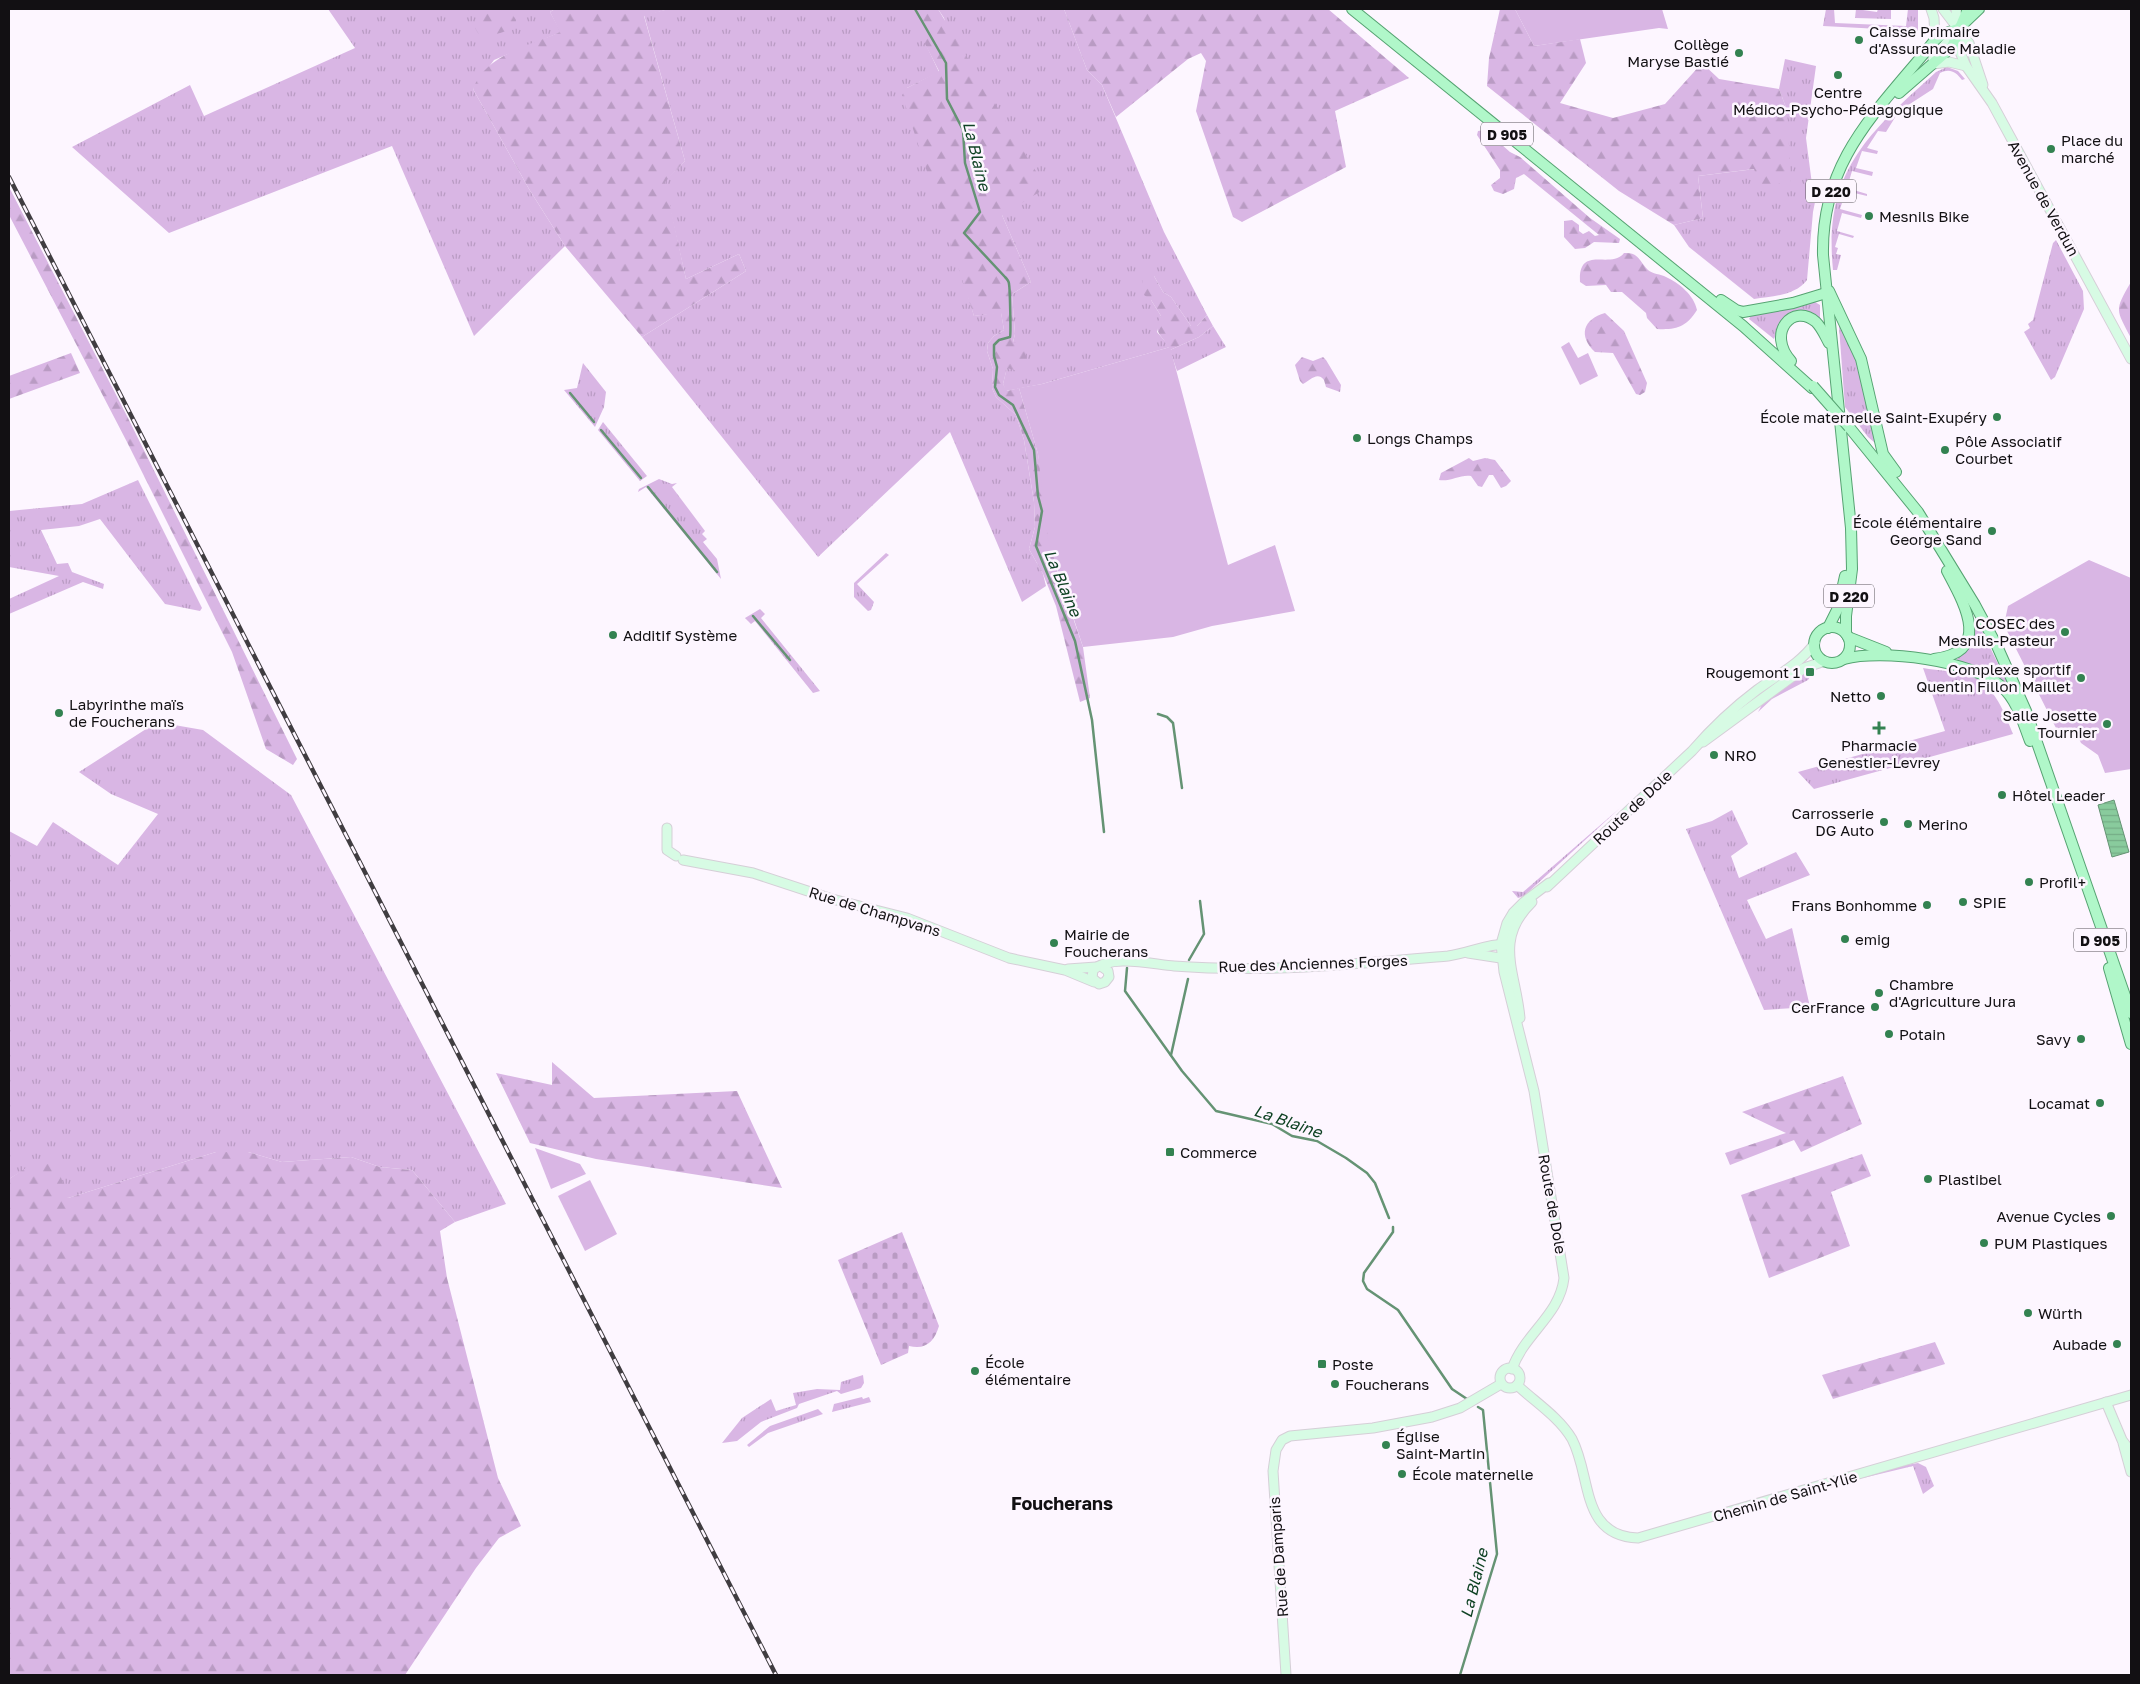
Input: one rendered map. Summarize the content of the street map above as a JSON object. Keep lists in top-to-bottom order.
{
  "streets": {
    "main road": ["D 905", "D 220"],
    "street": [
      "Avenue de Verdun",
      "Route de Dole",
      "Rue de Champvans",
      "Rue des Anciennes Forges",
      "Chemin de Saint-Ylie",
      "Rue de Damparis"
    ]
  },
  "crossings": [
    ["D 905", "D 220"],
    ["D 220", "Route de Dole"],
    ["Route de Dole", "Rue des Anciennes Forges"],
    ["Route de Dole", "Chemin de Saint-Ylie"],
    ["Route de Dole", "Rue de Damparis"],
    ["Rue de Champvans", "Rue des Anciennes Forges"],
    ["Chemin de Saint-Ylie", "Rue de Damparis"]
  ],
  "districts": ["Foucherans"],
  "water": ["La Blaine"],
  "places": {
    "other": [
      "Caisse Primaire d'Assurance Maladie",
      "Collège Maryse Bastié",
      "Centre Médico-Psycho-Pédagogique",
      "Place du marché",
      "Mesnils Bike",
      "École maternelle Saint-Exupéry",
      "Longs Champs",
      "Pôle Associatif Courbet",
      "École élémentaire George Sand",
      "COSEC des Mesnils-Pasteur",
      "Additif Système",
      "Complexe sportif Quentin Fillon Maillet",
      "Netto",
      "Labyrinthe maïs de Foucherans",
      "Salle Josette Tournier",
      "NRO",
      "Hôtel Leader",
      "Carrosserie DG Auto",
      "Merino",
      "Profil+",
      "SPIE",
      "Frans Bonhomme",
      "emig",
      "Mairie de Foucherans",
      "Chambre d'Agriculture Jura",
      "CerFrance",
      "Potain",
      "Savy",
      "Locamat",
      "Plastibel",
      "Avenue Cycles",
      "PUM Plastiques",
      "Würth",
      "Aubade",
      "École élémentaire",
      "Foucherans",
      "Église Saint-Martin",
      "École maternelle"
    ],
    "transit": ["Rougemont 1", "Commerce", "Poste"],
    "health": ["Pharmacie Genestier-Levrey"]
  }
}
